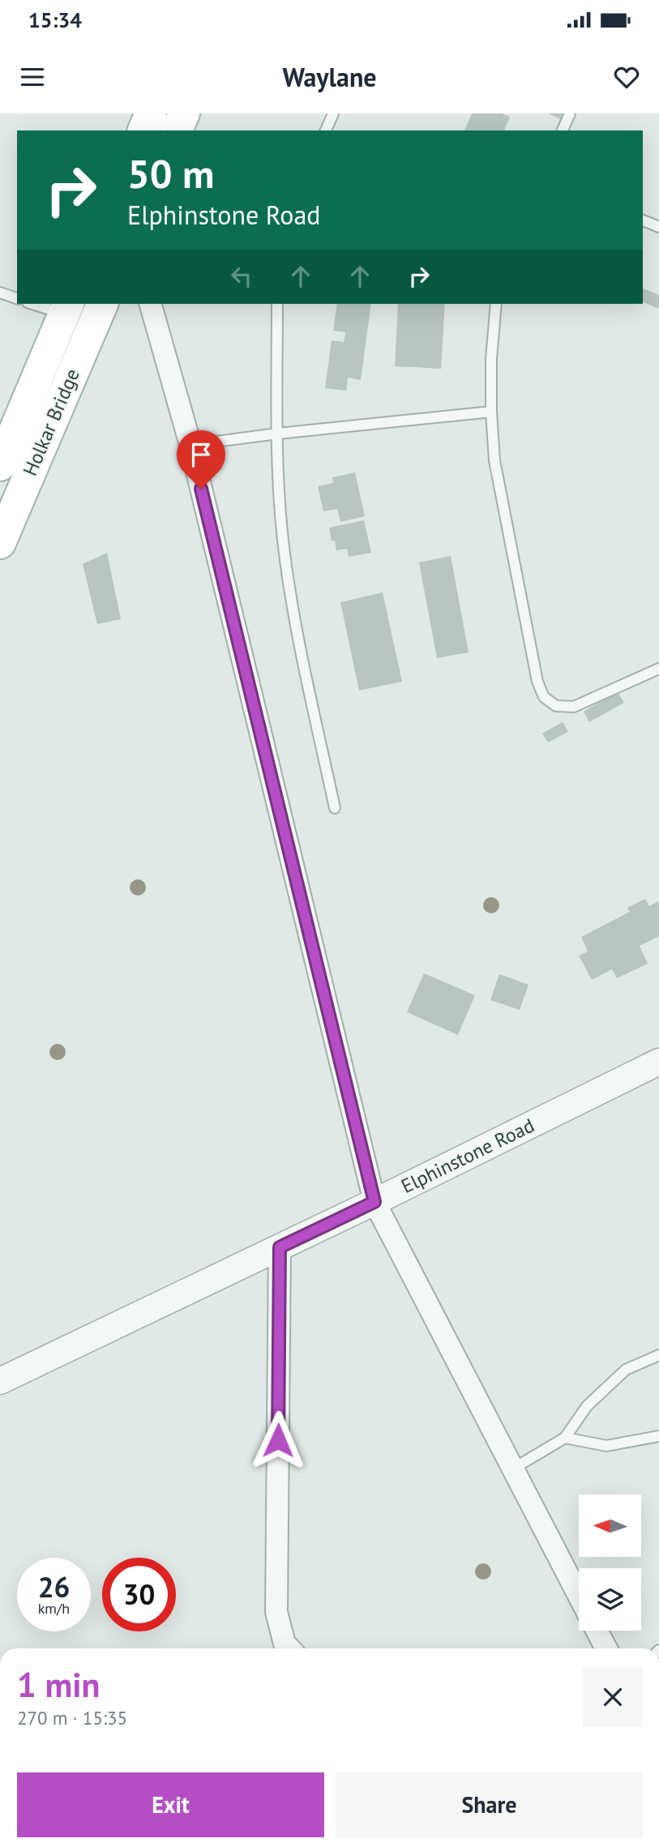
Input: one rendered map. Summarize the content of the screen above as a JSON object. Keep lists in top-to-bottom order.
{
  "streets": {
    "main road": ["Holkar Bridge"],
    "street": ["Elphinstone Road"]
  },
  "north": "left",
  "page": {
    "status": "15:34",
    "header": "Waylane",
    "turn": ["50 m", "Elphinstone Road"],
    "speed": "26 km/h",
    "limit": "30",
    "heading": ["1 min", "270 m · 15:35"],
    "buttons": ["Exit", "Share"]
  }
}
